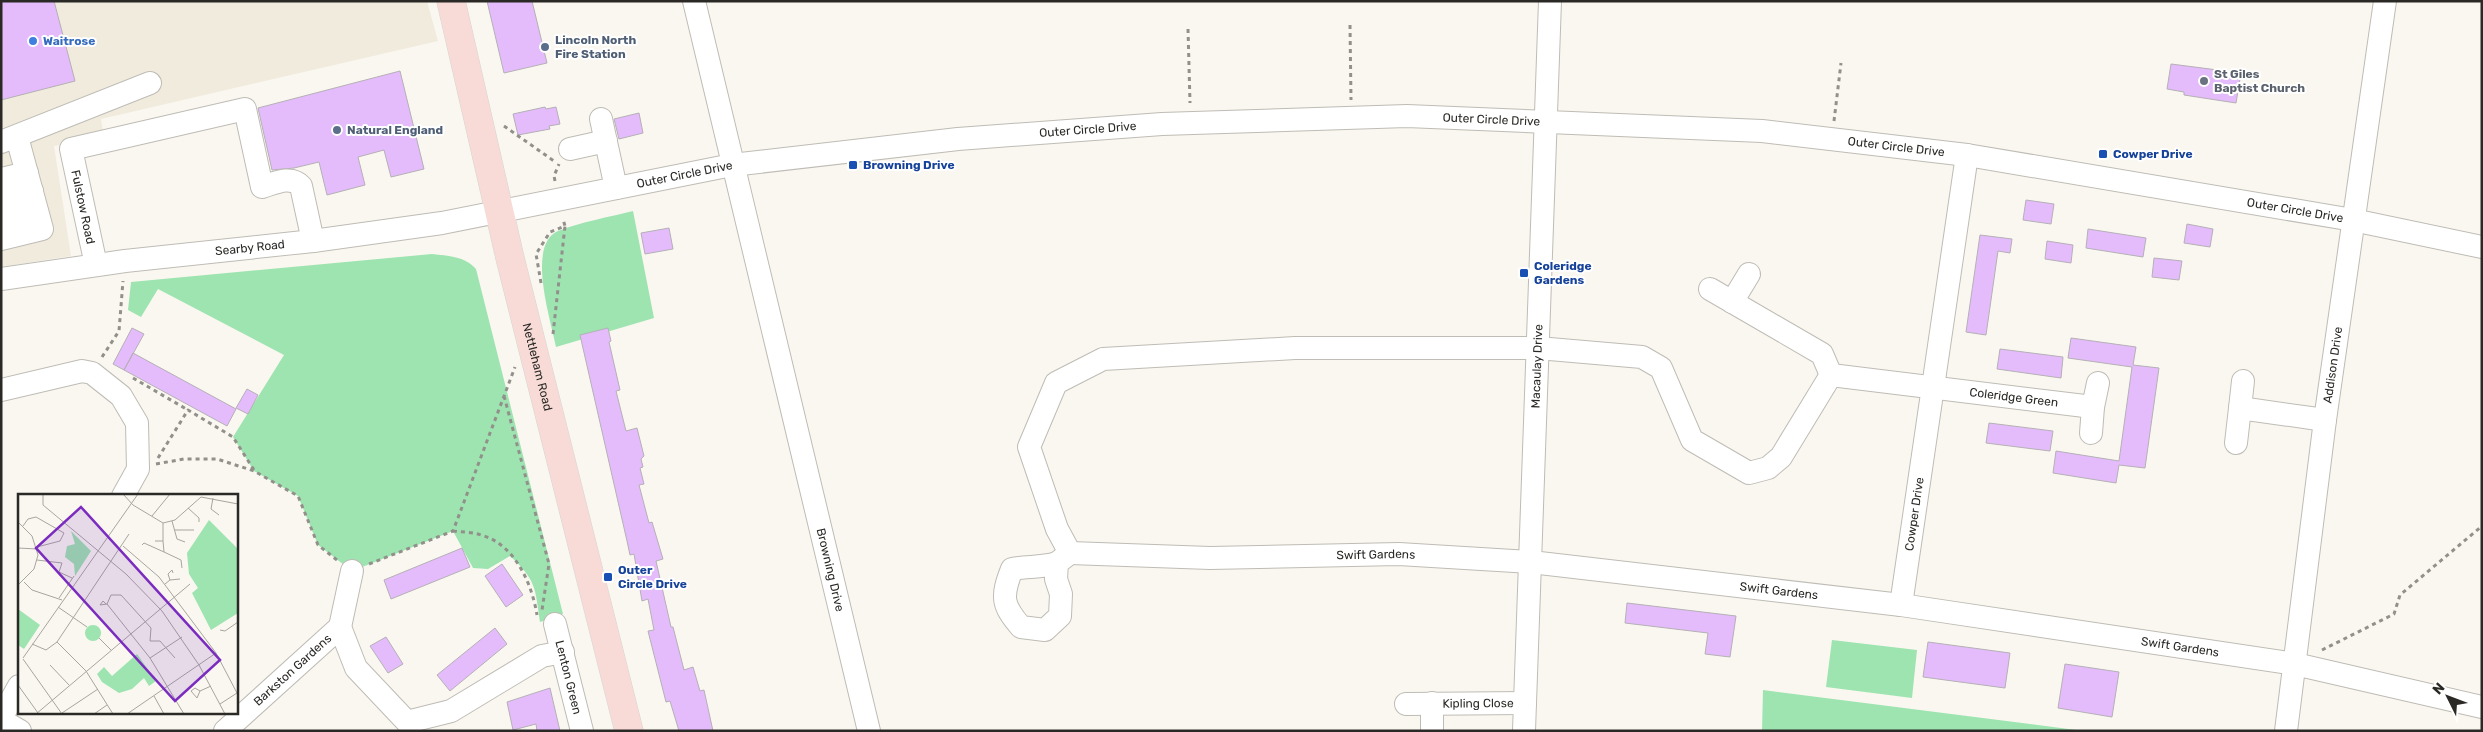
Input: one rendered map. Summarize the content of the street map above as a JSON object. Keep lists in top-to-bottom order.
{
  "streets": {
    "main road": ["Nettleham Road"],
    "street": [
      "Outer Circle Drive",
      "Fulstow Road",
      "Searby Road",
      "Macaulay Drive",
      "Addison Drive",
      "Coleridge Green",
      "Cowper Drive",
      "Swift Gardens",
      "Browning Drive",
      "Barkston Gardens",
      "Lenton Green",
      "Kipling Close"
    ]
  },
  "crossings": [
    ["Outer Circle Drive", "Searby Road"],
    ["Outer Circle Drive", "Macaulay Drive"],
    ["Outer Circle Drive", "Addison Drive"],
    ["Outer Circle Drive", "Nettleham Road"],
    ["Outer Circle Drive", "Cowper Drive"],
    ["Outer Circle Drive", "Browning Drive"],
    ["Fulstow Road", "Searby Road"],
    ["Searby Road", "Nettleham Road"],
    ["Macaulay Drive", "Swift Gardens"],
    ["Macaulay Drive", "Kipling Close"],
    ["Addison Drive", "Swift Gardens"],
    ["Coleridge Green", "Cowper Drive"],
    ["Cowper Drive", "Swift Gardens"],
    ["Barkston Gardens", "Lenton Green"]
  ],
  "places": {
    "other": [
      "Waitrose",
      "Lincoln North Fire Station",
      "St Giles Baptist Church",
      "Natural England"
    ],
    "transit": [
      "Cowper Drive",
      "Browning Drive",
      "Coleridge Gardens",
      "Outer Circle Drive"
    ]
  },
  "north": "top left"
}
